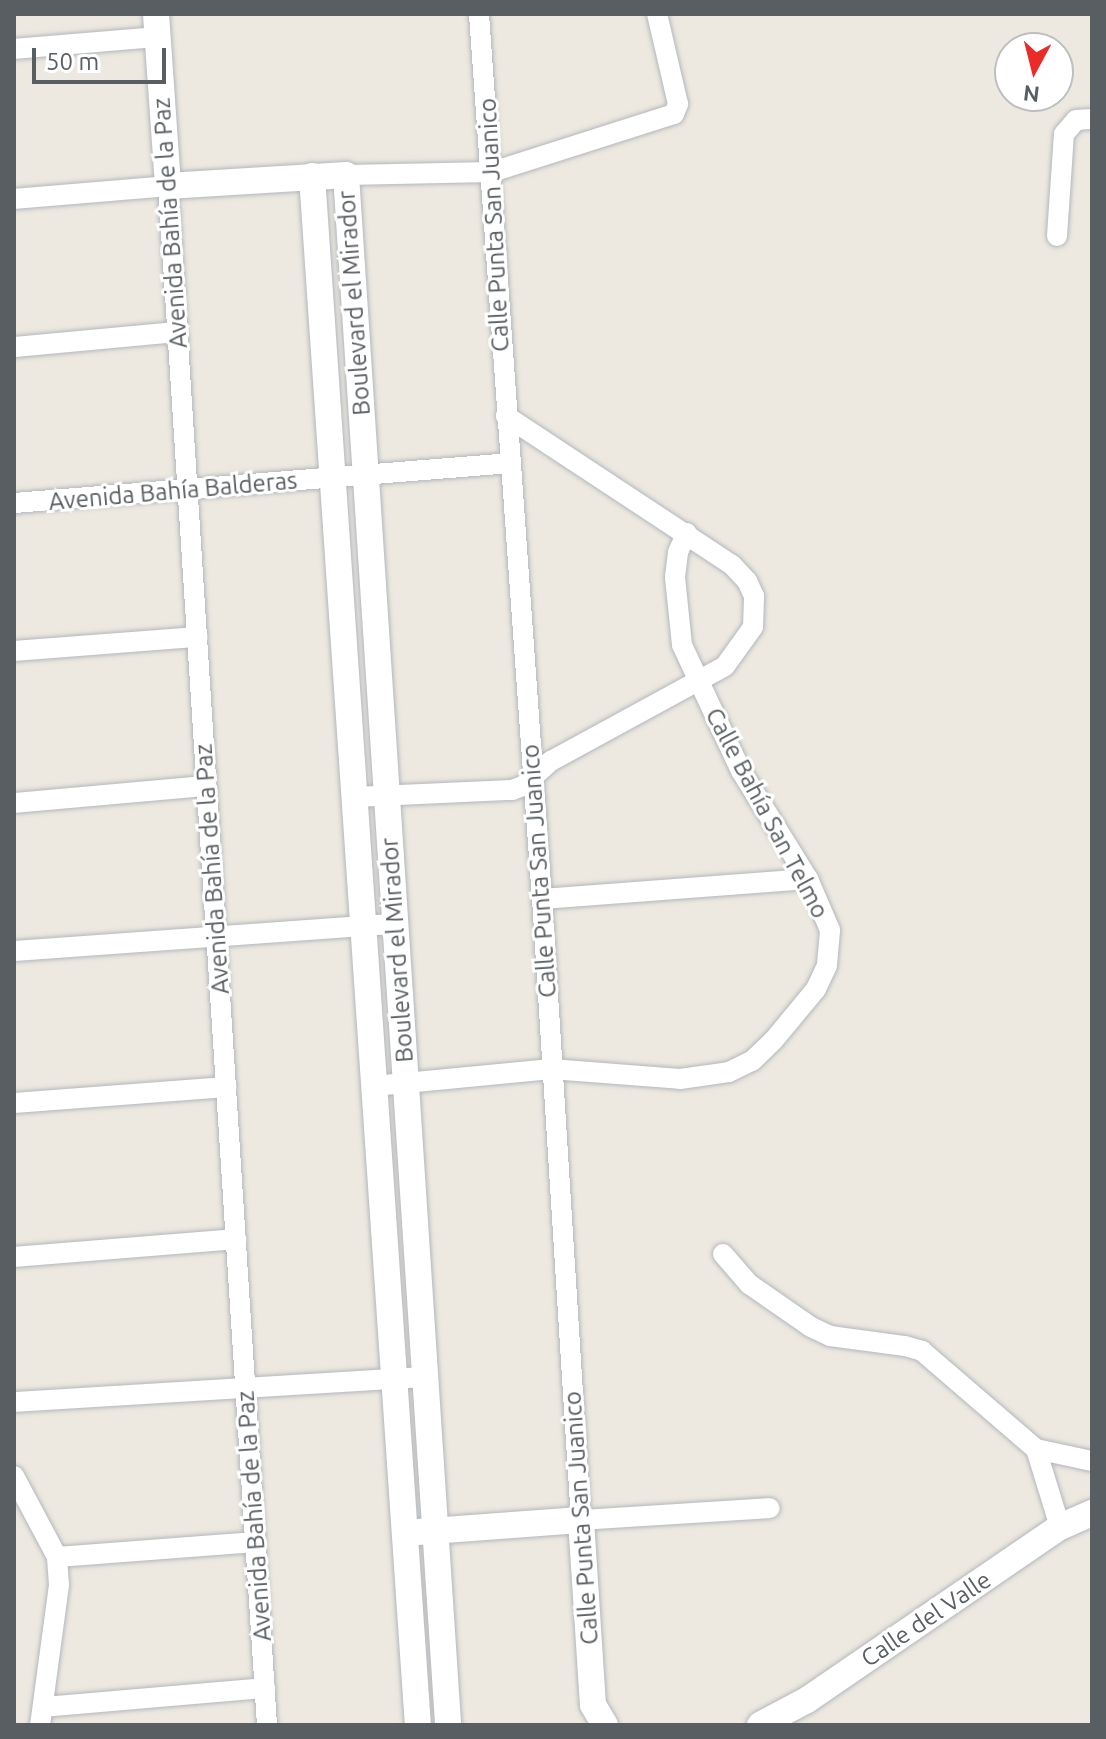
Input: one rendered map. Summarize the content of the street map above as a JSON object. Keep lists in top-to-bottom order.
{
  "streets": {
    "main road": [
      "Avenida Bahía de la Paz",
      "Calle Punta San Juanico",
      "Boulevard el Mirador",
      "Calle del Valle"
    ],
    "street": ["Avenida Bahía Balderas", "Calle Bahía San Telmo"]
  },
  "crossings": [
    ["Avenida Bahía de la Paz", "Avenida Bahía Balderas"],
    ["Calle Punta San Juanico", "Avenida Bahía Balderas"],
    ["Calle Punta San Juanico", "Calle Bahía San Telmo"],
    ["Boulevard el Mirador", "Avenida Bahía Balderas"],
    ["Boulevard el Mirador", "Calle Bahía San Telmo"]
  ],
  "scale_bar": "50 m",
  "north": "bottom"
}
